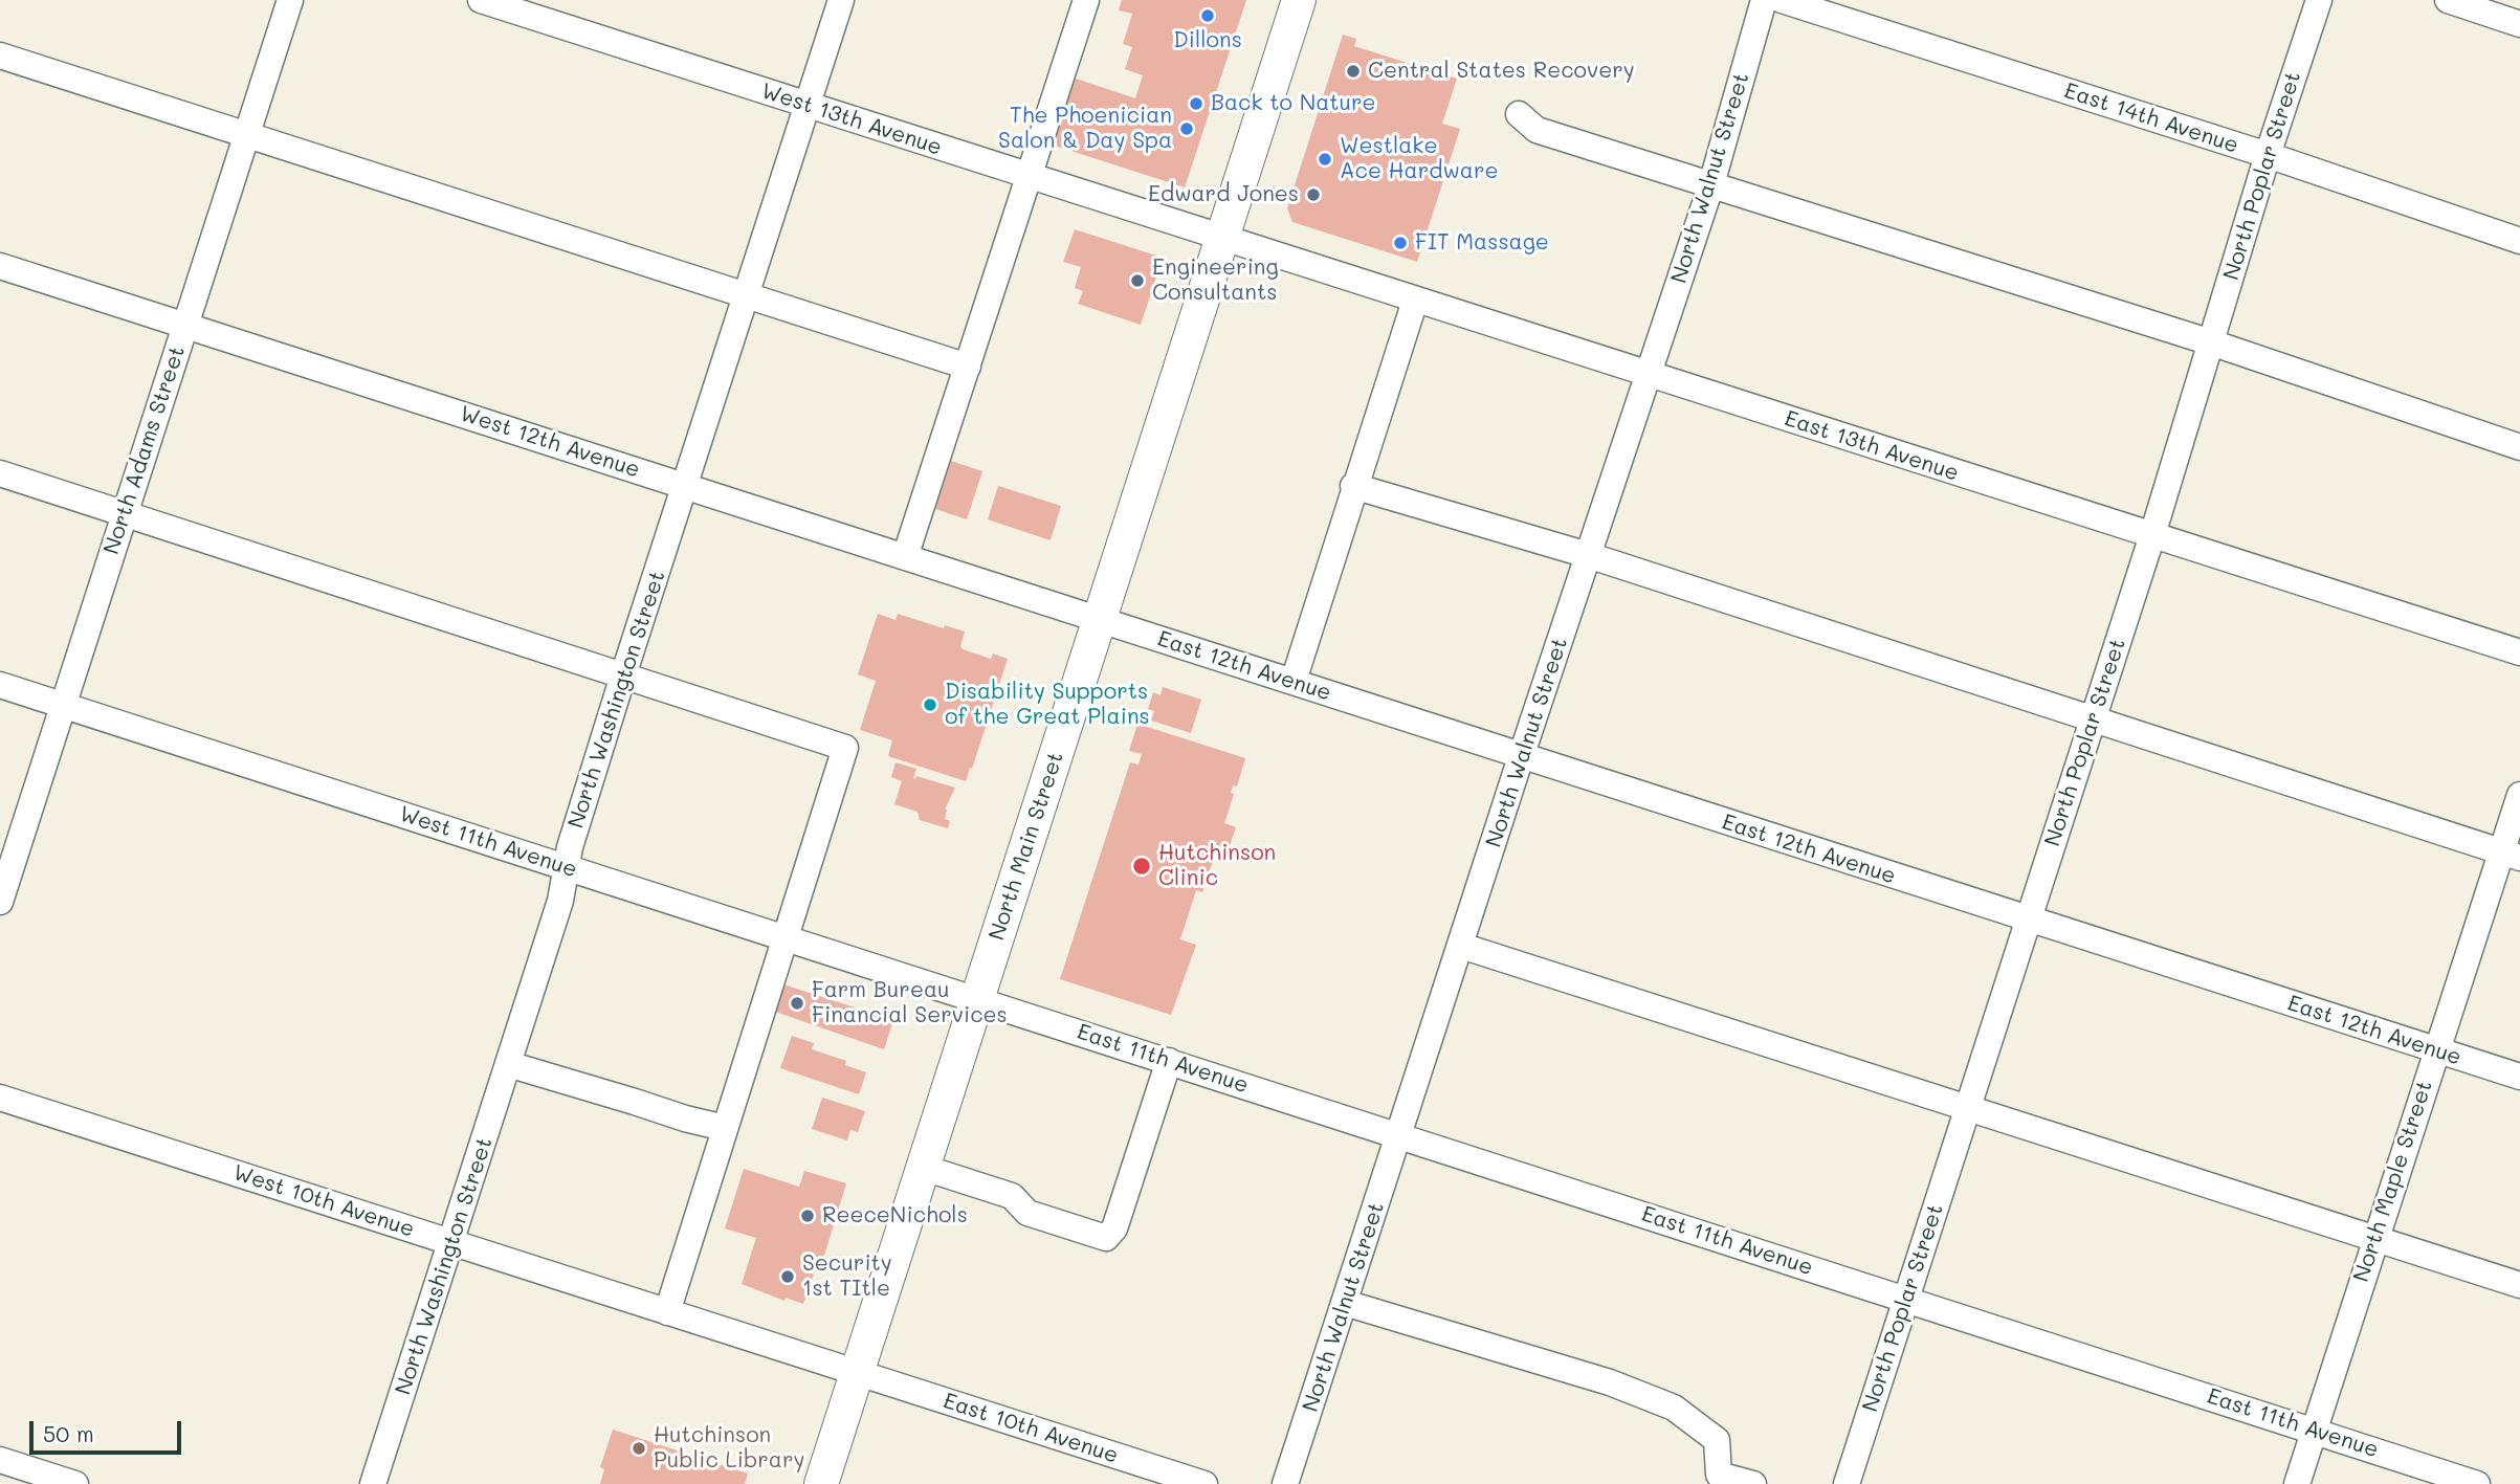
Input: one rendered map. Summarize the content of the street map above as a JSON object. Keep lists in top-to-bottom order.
{
  "streets": {
    "main road": ["North Main Street"],
    "street": [
      "East 14th Avenue",
      "West 13th Avenue",
      "North Poplar Street",
      "North Walnut Street",
      "West 12th Avenue",
      "East 13th Avenue",
      "North Adams Street",
      "East 12th Avenue",
      "North Washington Street",
      "West 11th Avenue",
      "East 11th Avenue",
      "North Maple Street",
      "West 10th Avenue",
      "East 10th Avenue"
    ]
  },
  "crossings": [
    ["East 14th Avenue", "North Poplar Street"],
    ["West 13th Avenue", "East 13th Avenue"],
    ["West 13th Avenue", "North Washington Street"],
    ["West 13th Avenue", "North Main Street"],
    ["North Poplar Street", "East 13th Avenue"],
    ["North Poplar Street", "East 12th Avenue"],
    ["North Poplar Street", "East 11th Avenue"],
    ["North Walnut Street", "East 13th Avenue"],
    ["North Walnut Street", "East 12th Avenue"],
    ["North Walnut Street", "East 11th Avenue"],
    ["West 12th Avenue", "North Adams Street"],
    ["West 12th Avenue", "East 12th Avenue"],
    ["West 12th Avenue", "North Washington Street"],
    ["West 12th Avenue", "North Main Street"],
    ["East 13th Avenue", "North Main Street"],
    ["North Adams Street", "West 11th Avenue"],
    ["East 12th Avenue", "North Main Street"],
    ["East 12th Avenue", "North Maple Street"],
    ["North Washington Street", "West 11th Avenue"],
    ["North Washington Street", "West 10th Avenue"],
    ["West 11th Avenue", "North Main Street"],
    ["West 11th Avenue", "East 11th Avenue"],
    ["North Main Street", "East 11th Avenue"],
    ["North Main Street", "West 10th Avenue"],
    ["North Main Street", "East 10th Avenue"],
    ["East 11th Avenue", "North Maple Street"],
    ["West 10th Avenue", "East 10th Avenue"]
  ],
  "places": [
    "Dillons",
    "Central States Recovery",
    "Back to Nature",
    "The Phoenician Salon & Day Spa",
    "Westlake Ace Hardware",
    "Edward Jones",
    "FIT Massage",
    "Engineering Consultants",
    "Disability Supports of the Great Plains",
    "Hutchinson Clinic",
    "Farm Bureau Financial Services",
    "ReeceNichols",
    "Security 1st TItle",
    "Hutchinson Public Library"
  ],
  "scale_bar": "50 m"
}
